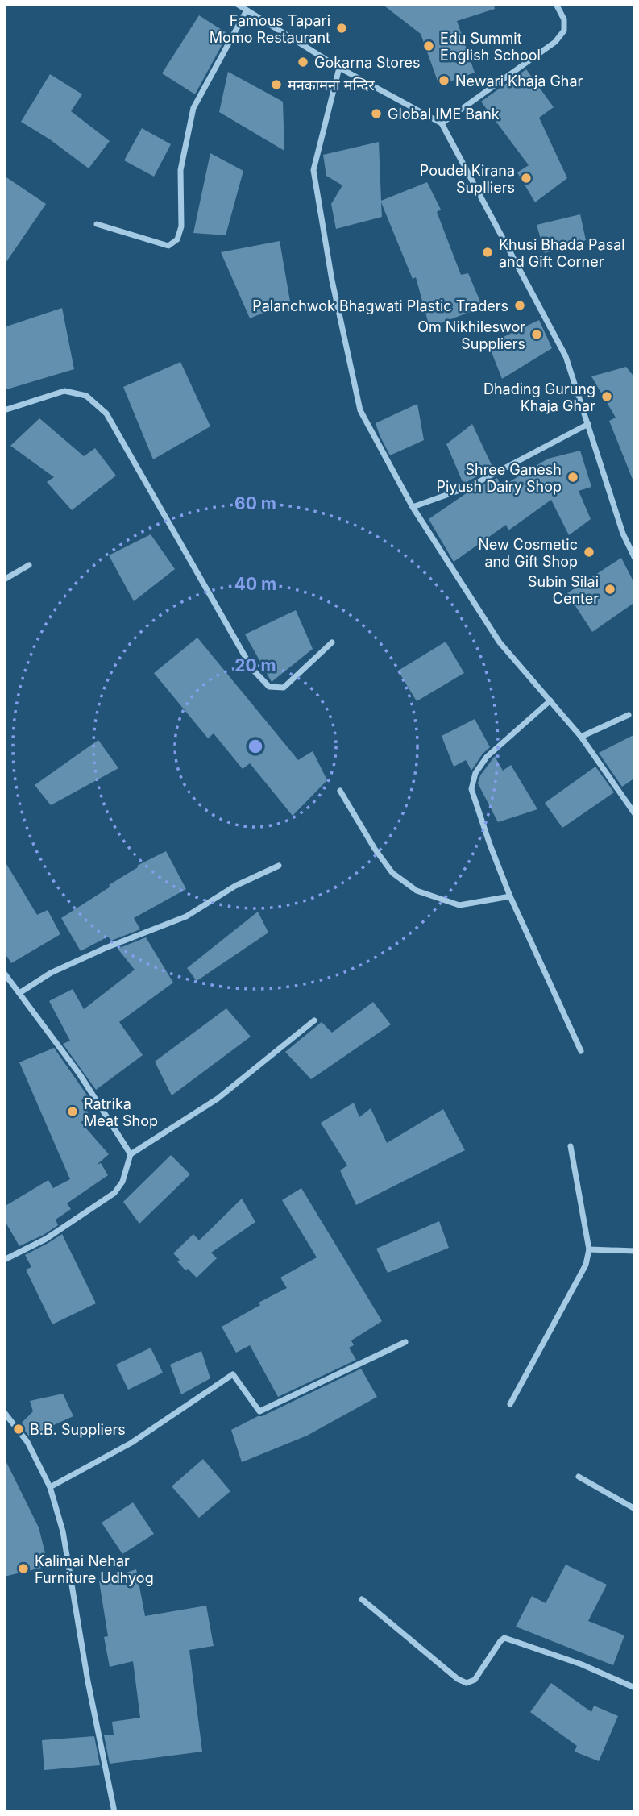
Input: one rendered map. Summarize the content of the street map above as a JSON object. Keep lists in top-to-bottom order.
{
  "places": [
    "Famous Tapari Momo Restaurant",
    "Edu Summit English School",
    "Gokarna Stores",
    "Newari Khaja Ghar",
    "मनकामना मन्दिर",
    "Global IME Bank",
    "Poudel Kirana Suplliers",
    "Khusi Bhada Pasal and Gift Corner",
    "Palanchwok Bhagwati Plastic Traders",
    "Om Nikhileswor Suppliers",
    "Dhading Gurung Khaja Ghar",
    "Shree Ganesh Piyush Dairy Shop",
    "New Cosmetic and Gift Shop",
    "Subin Silai Center",
    "Ratrika Meat Shop",
    "B.B. Suppliers",
    "Kalimai Nehar Furniture Udhyog"
  ],
  "rings": ["60 m", "40 m", "20 m"]
}
